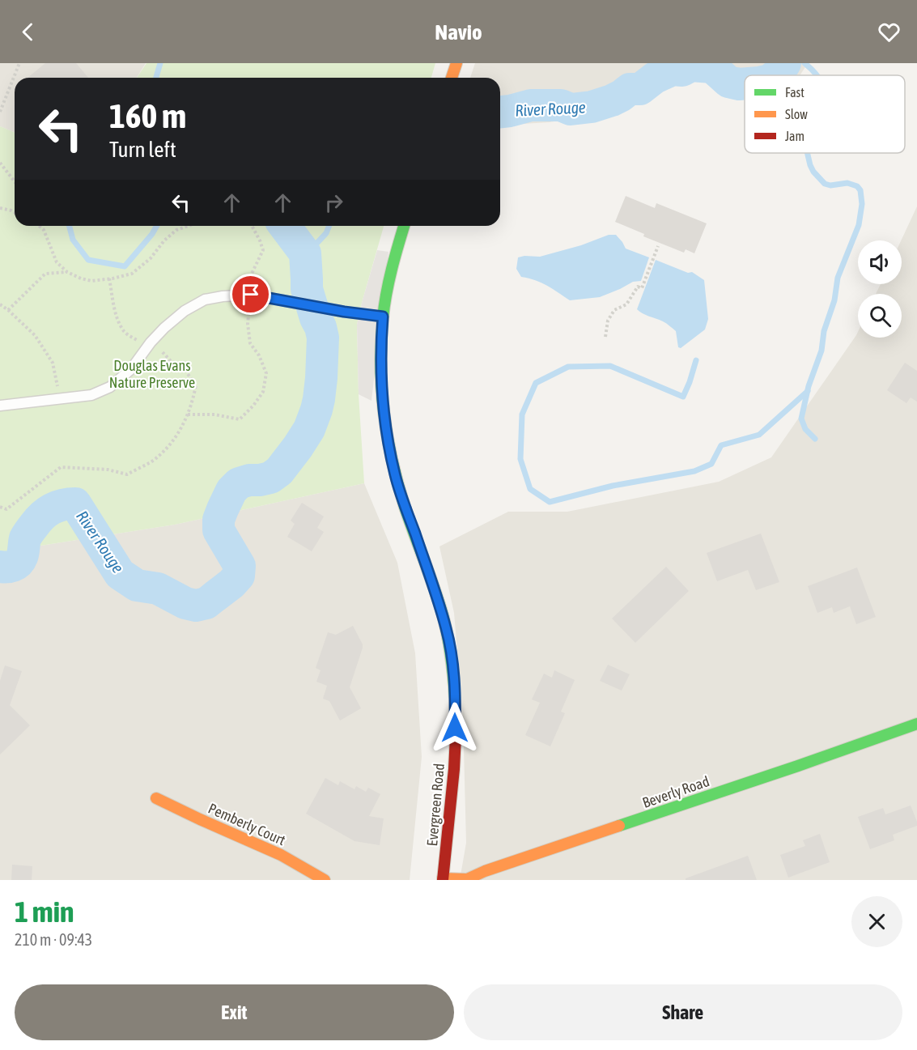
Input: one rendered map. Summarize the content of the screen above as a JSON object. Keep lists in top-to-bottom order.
{
  "streets": {
    "street": ["Beverly Road", "Evergreen Road", "Pemberly Court"]
  },
  "crossings": [
    ["Beverly Road", "Evergreen Road"]
  ],
  "water": ["River Rouge"],
  "parks": ["Douglas Evans Nature Preserve"],
  "legend": ["Fast", "Slow", "Jam"],
  "page": {
    "header": "Navio",
    "turn": ["160 m", "Turn left"],
    "heading": ["1 min", "210 m · 09:43"],
    "buttons": ["Exit", "Share"]
  }
}
